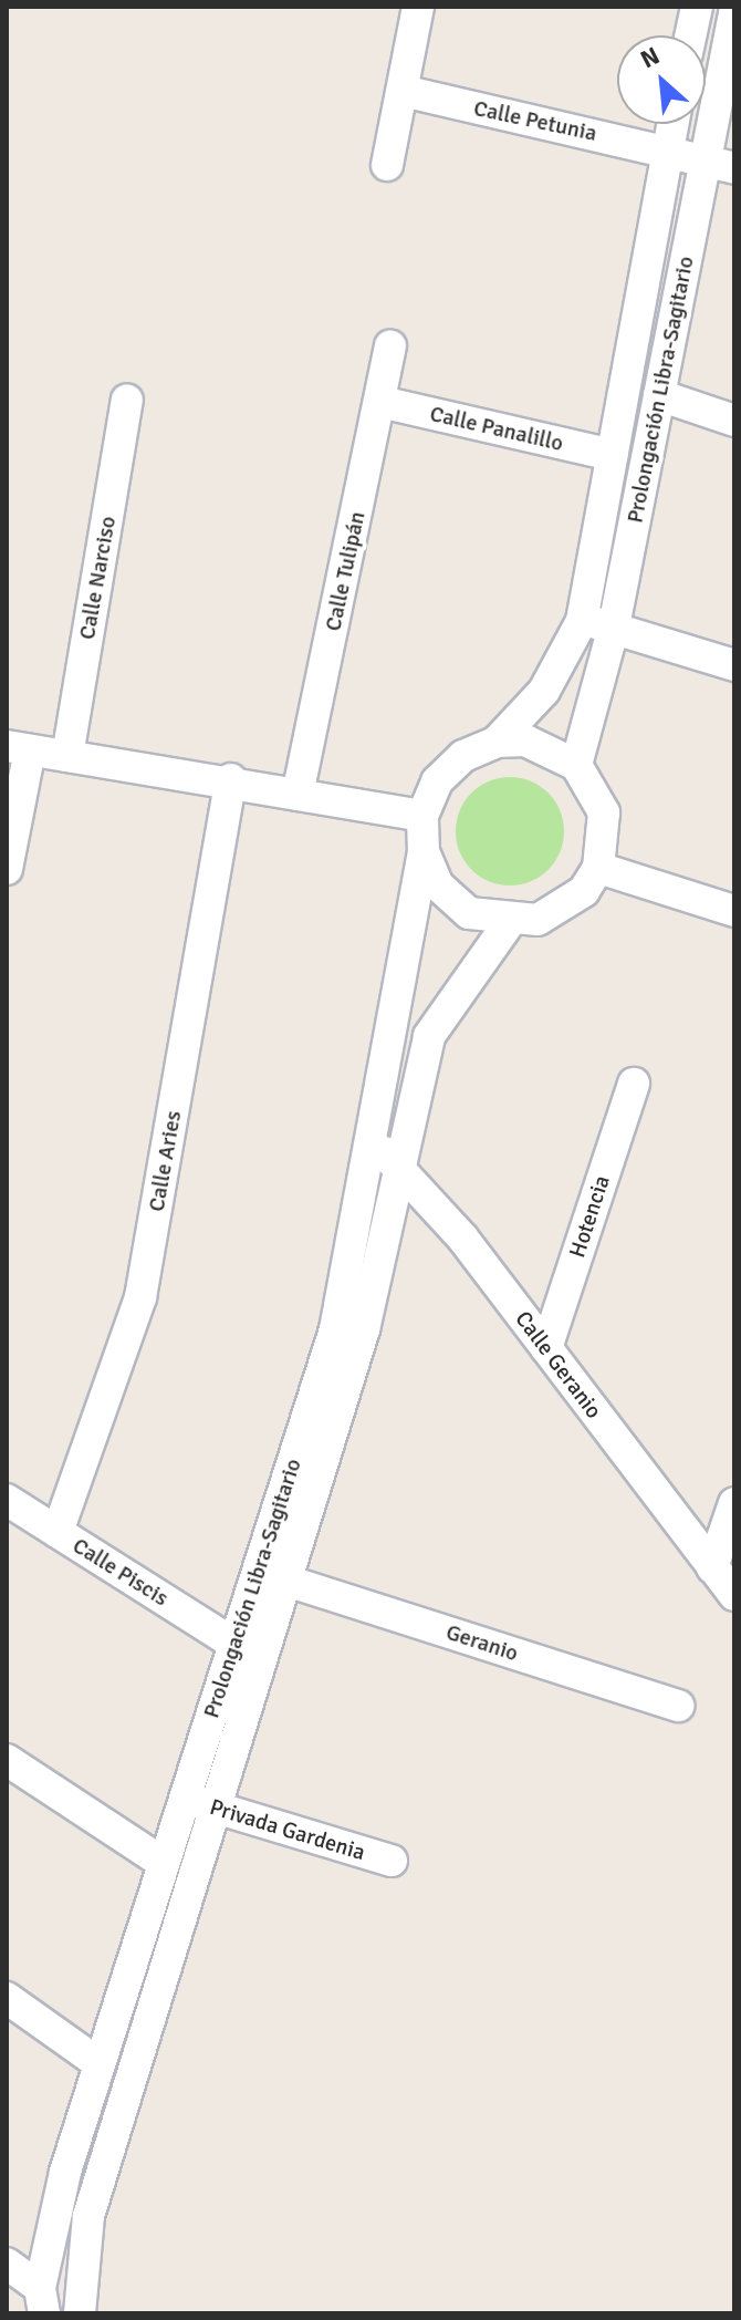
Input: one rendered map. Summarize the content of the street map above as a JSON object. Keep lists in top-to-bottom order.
{
  "streets": {
    "street": [
      "Calle Petunia",
      "Prolongación Libra-Sagitario",
      "Calle Panalillo",
      "Calle Tulipán",
      "Calle Narciso",
      "Calle Aries",
      "Hotencia",
      "Calle Geranio",
      "Calle Piscis",
      "Geranio",
      "Privada Gardenia"
    ]
  },
  "crossings": [
    ["Calle Petunia", "Prolongación Libra-Sagitario"],
    ["Prolongación Libra-Sagitario", "Calle Panalillo"],
    ["Prolongación Libra-Sagitario", "Calle Geranio"],
    ["Prolongación Libra-Sagitario", "Calle Piscis"],
    ["Prolongación Libra-Sagitario", "Geranio"],
    ["Prolongación Libra-Sagitario", "Privada Gardenia"],
    ["Calle Panalillo", "Calle Tulipán"],
    ["Calle Aries", "Calle Piscis"],
    ["Hotencia", "Calle Geranio"]
  ],
  "north": "top left"
}
